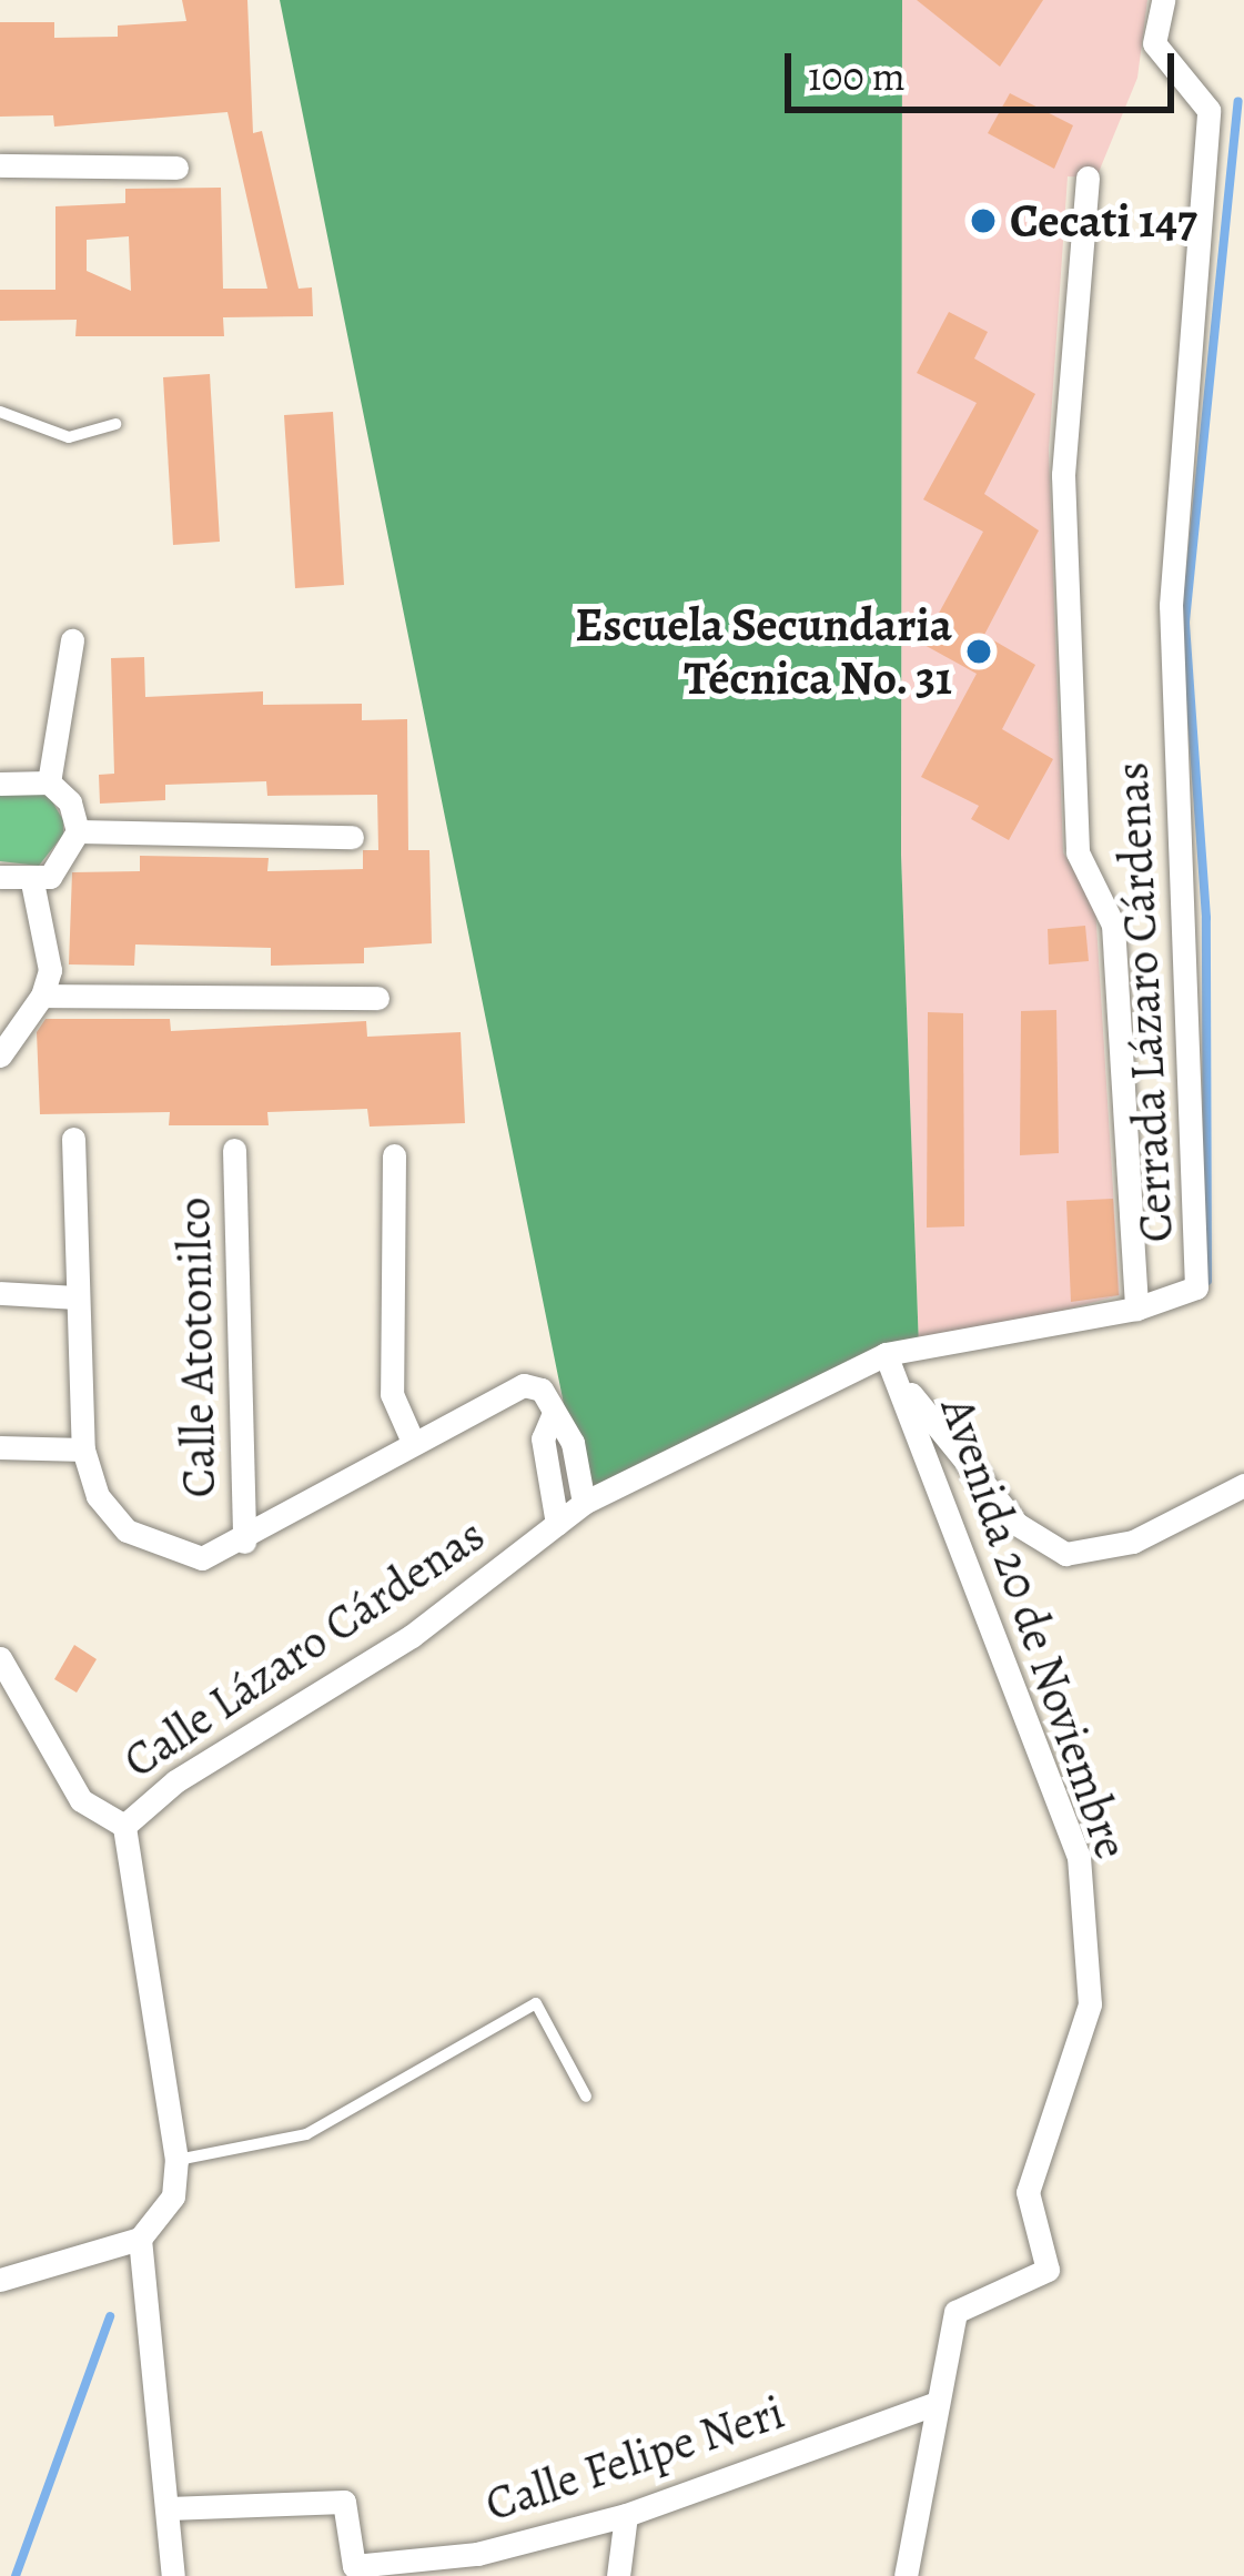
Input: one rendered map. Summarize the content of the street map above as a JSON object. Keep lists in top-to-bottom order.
{
  "streets": {
    "street": [
      "Cerrada Lázaro Cárdenas",
      "Calle Atotonilco",
      "Avenida 20 de Noviembre",
      "Calle Lázaro Cárdenas",
      "Calle Felipe Neri"
    ]
  },
  "crossings": [
    ["Cerrada Lázaro Cárdenas", "Avenida 20 de Noviembre"],
    ["Cerrada Lázaro Cárdenas", "Calle Lázaro Cárdenas"],
    ["Avenida 20 de Noviembre", "Calle Felipe Neri"]
  ],
  "places": ["Cecati 147", "Escuela Secundaria Técnica No. 31"],
  "scale_bar": "100 m"
}
